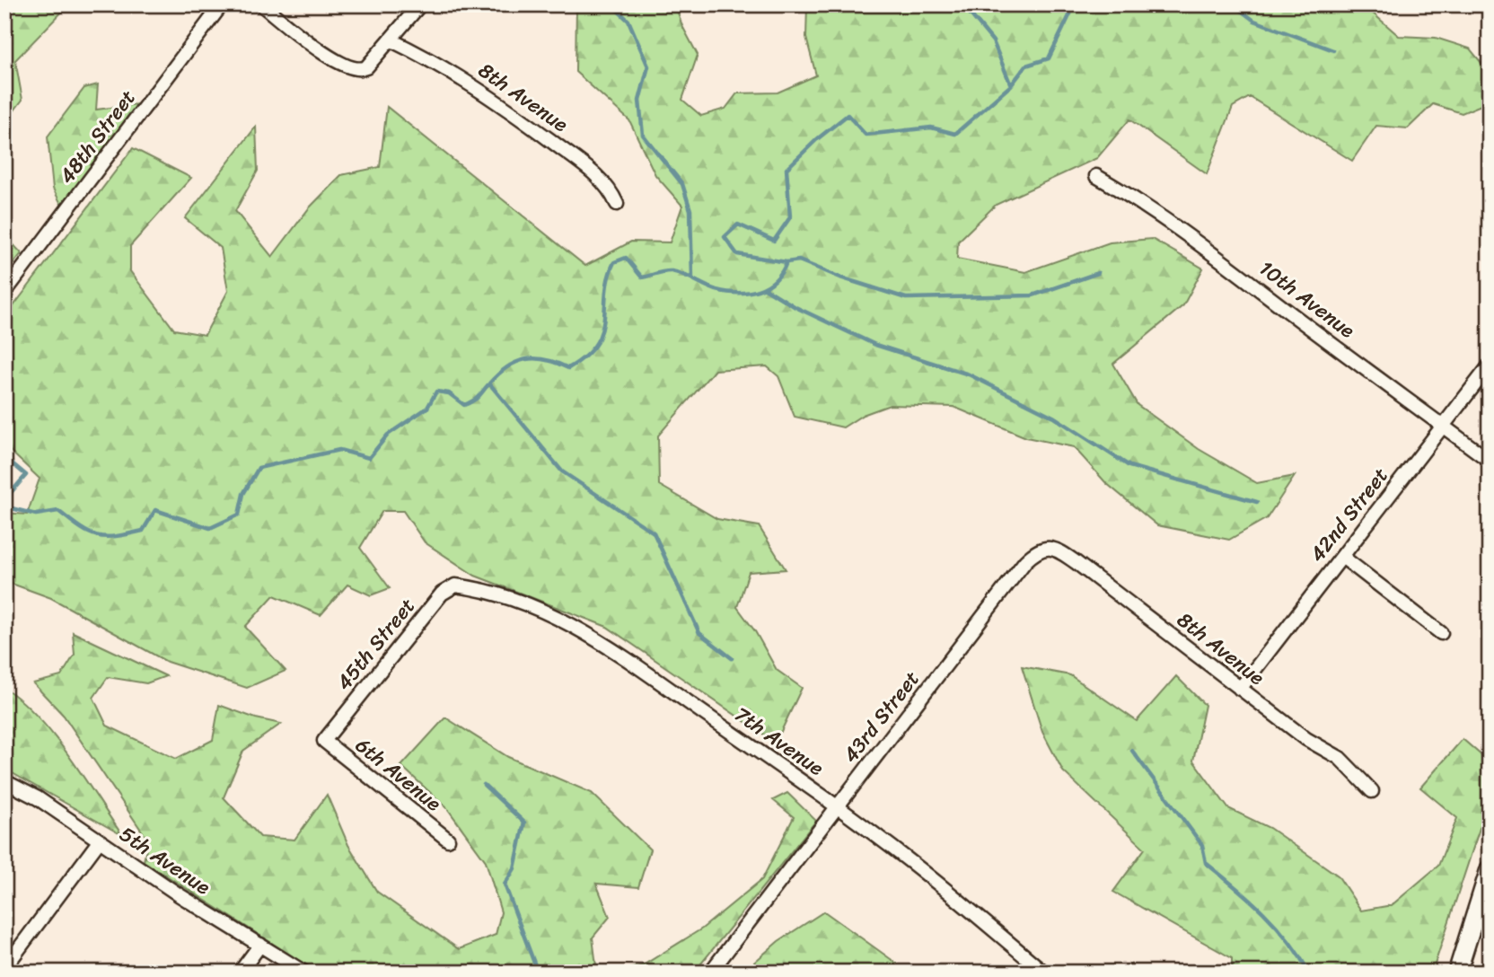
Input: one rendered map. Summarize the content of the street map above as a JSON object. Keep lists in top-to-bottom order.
{
  "streets": {
    "street": [
      "8th Avenue",
      "48th Street",
      "10th Avenue",
      "42nd Street",
      "45th Street",
      "43rd Street",
      "7th Avenue",
      "6th Avenue",
      "5th Avenue"
    ]
  },
  "crossings": [
    ["8th Avenue", "42nd Street"],
    ["8th Avenue", "43rd Street"],
    ["10th Avenue", "42nd Street"],
    ["45th Street", "7th Avenue"],
    ["45th Street", "6th Avenue"],
    ["43rd Street", "7th Avenue"]
  ]
}
